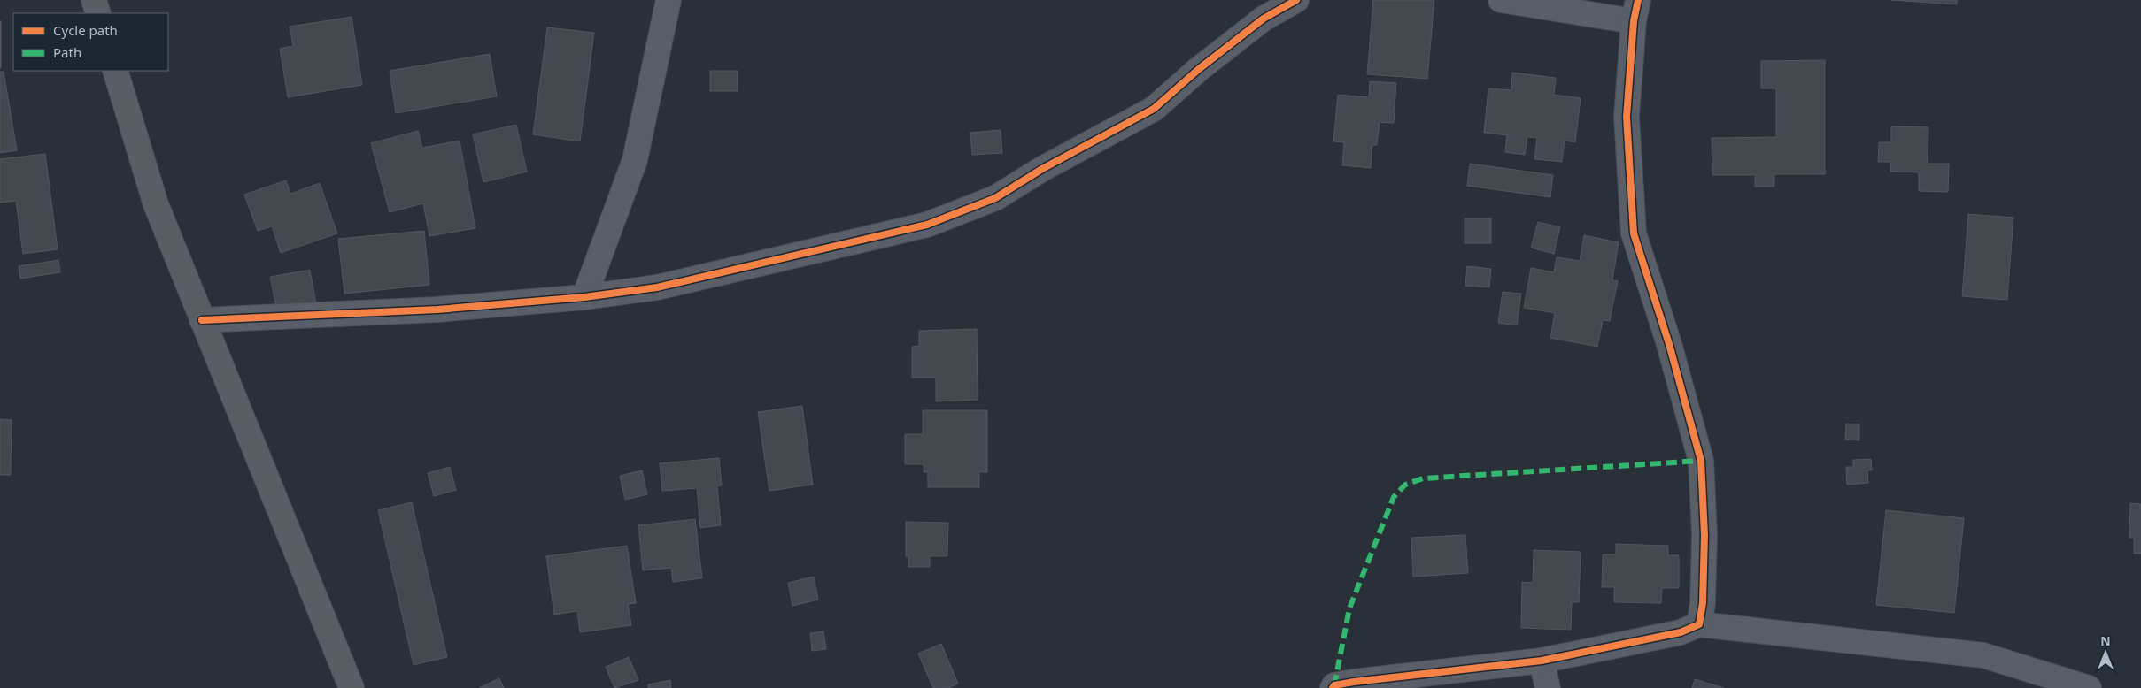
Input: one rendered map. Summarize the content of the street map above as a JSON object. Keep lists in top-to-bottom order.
{
  "legend": ["Cycle path", "Path"],
  "north": "top"
}
